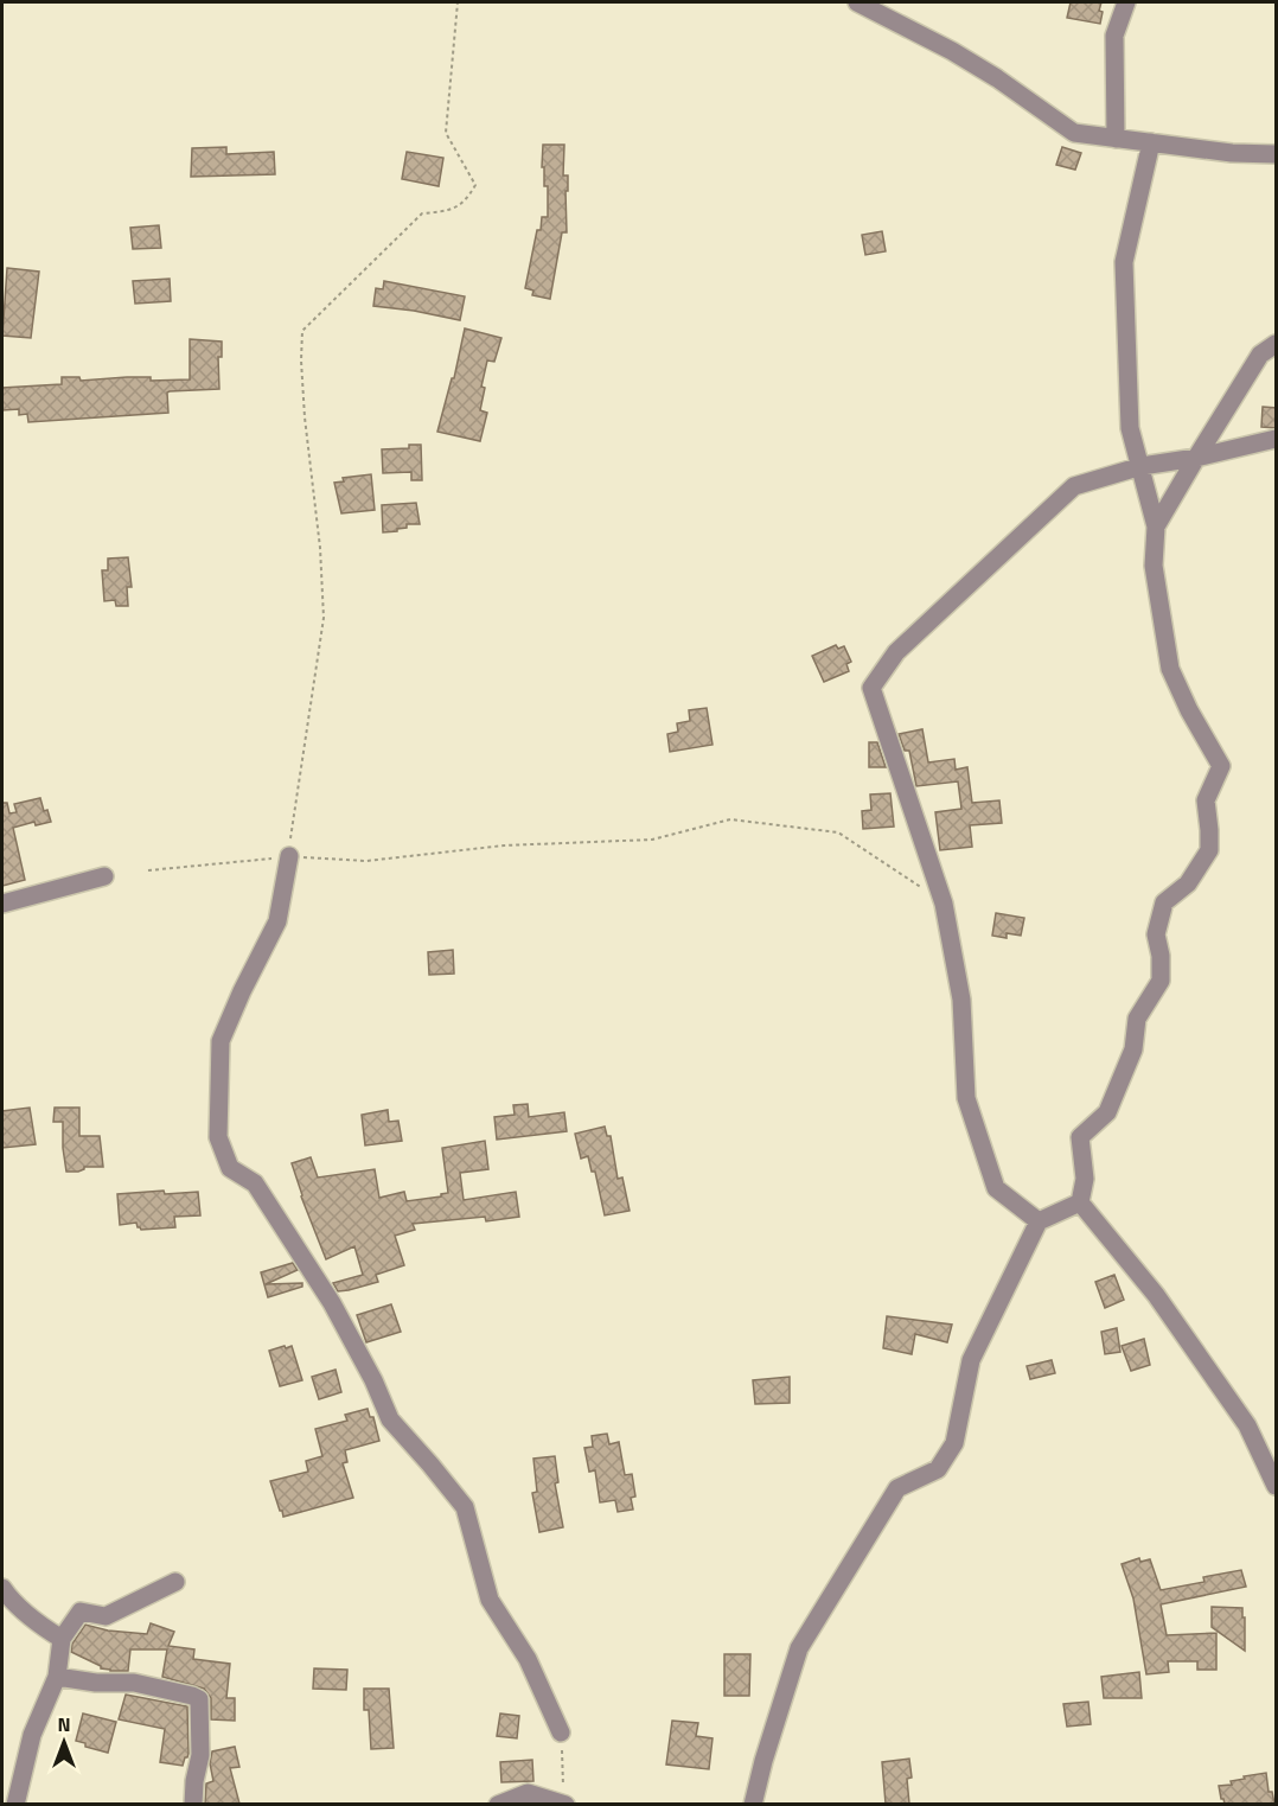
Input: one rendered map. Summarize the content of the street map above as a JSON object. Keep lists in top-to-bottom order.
{
  "north": "top"
}
